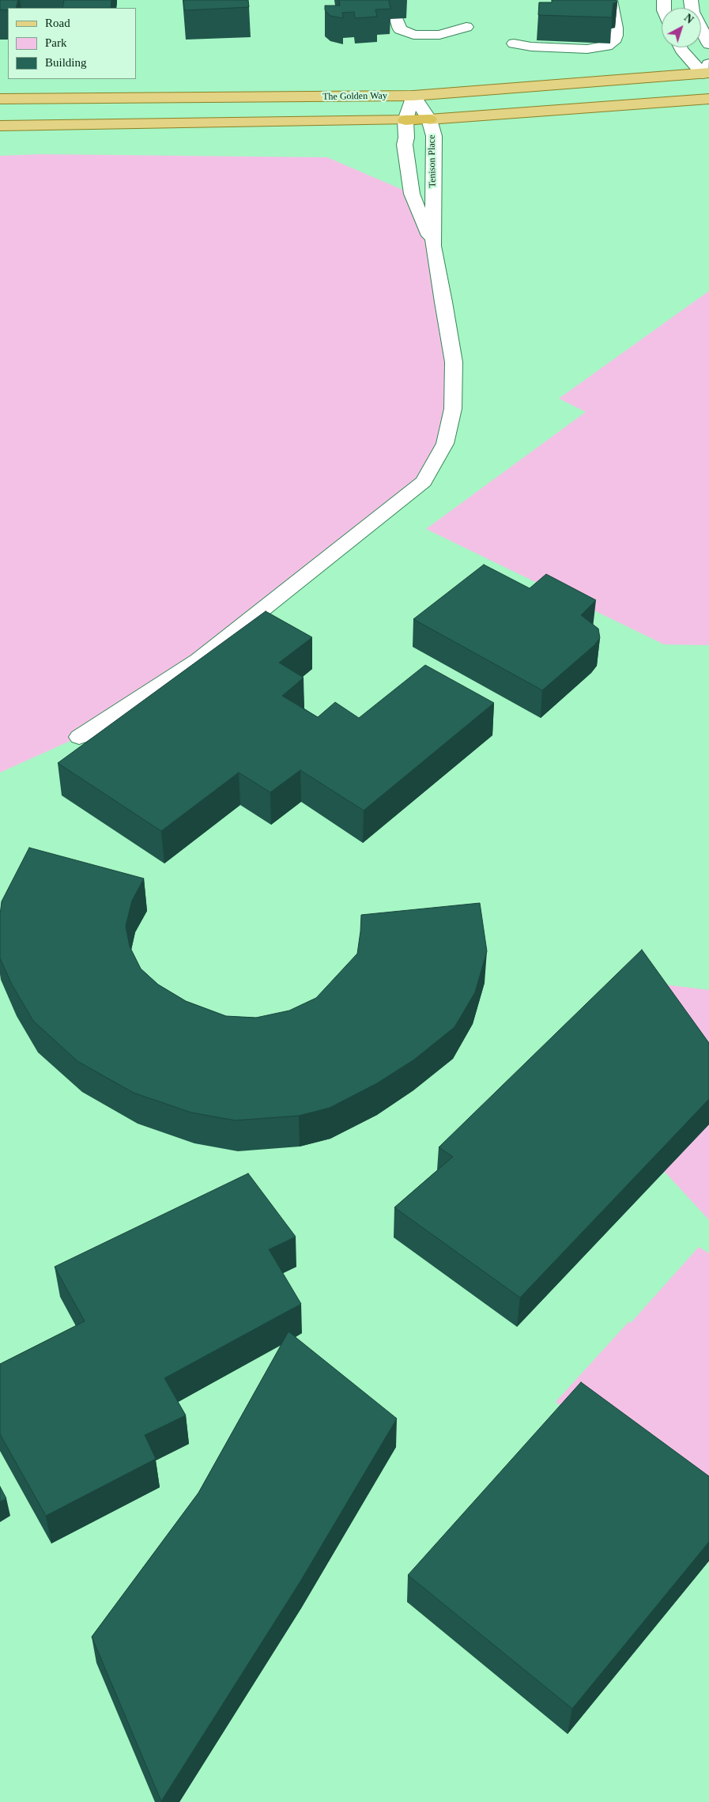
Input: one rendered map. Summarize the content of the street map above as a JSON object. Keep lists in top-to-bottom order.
{
  "streets": {
    "main road": ["The Golden Way"],
    "street": ["Tenison Place"]
  },
  "crossings": [
    ["The Golden Way", "Tenison Place"]
  ],
  "legend": ["Road", "Park", "Building"],
  "north": "top right"
}
